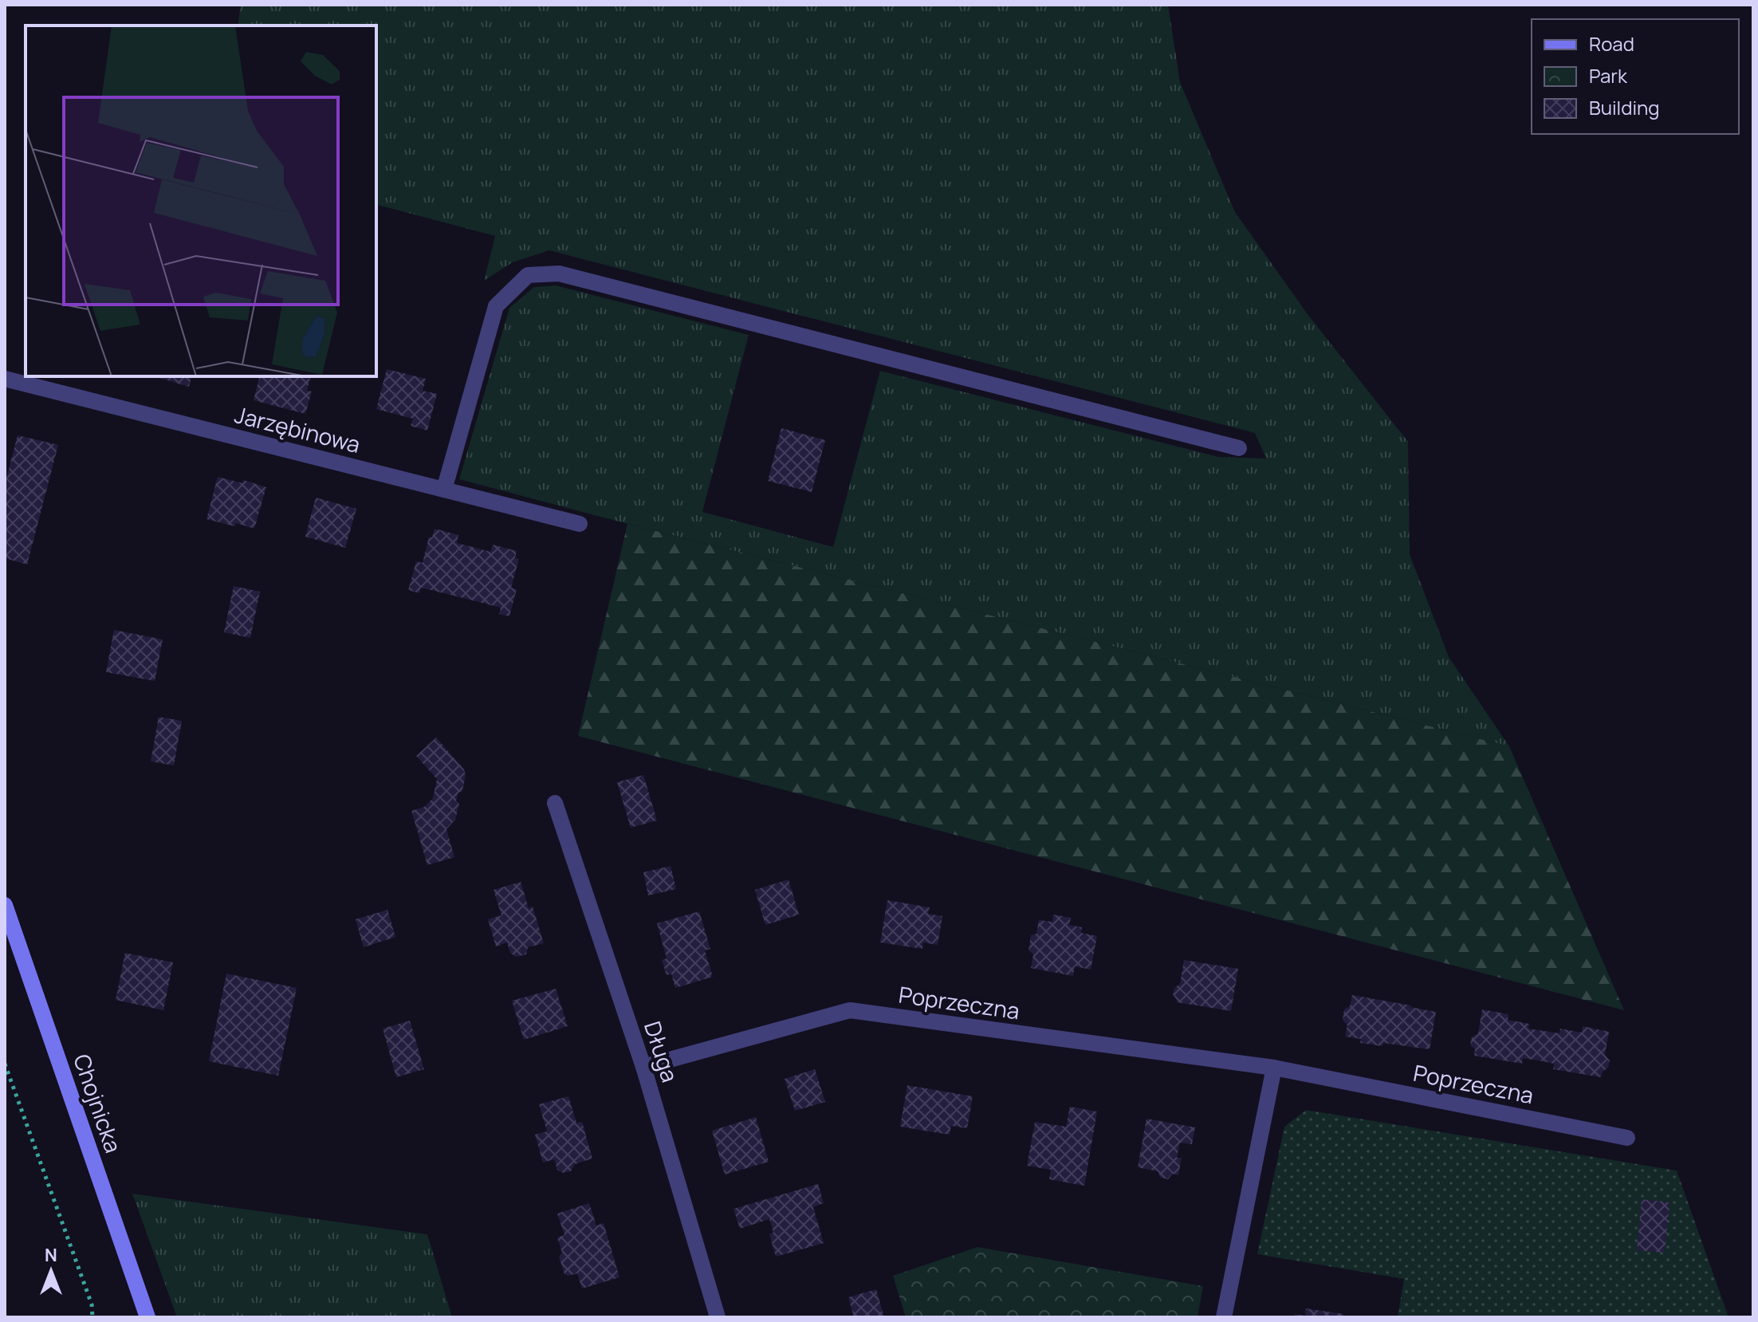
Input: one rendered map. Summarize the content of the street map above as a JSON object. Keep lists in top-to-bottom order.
{
  "streets": {
    "street": [
      "Jarzębinowa",
      "Poprzeczna",
      "Długa",
      "Chojnicka"
    ]
  },
  "crossings": [
    ["Poprzeczna", "Długa"]
  ],
  "legend": ["Road", "Park", "Building"],
  "north": "top"
}
